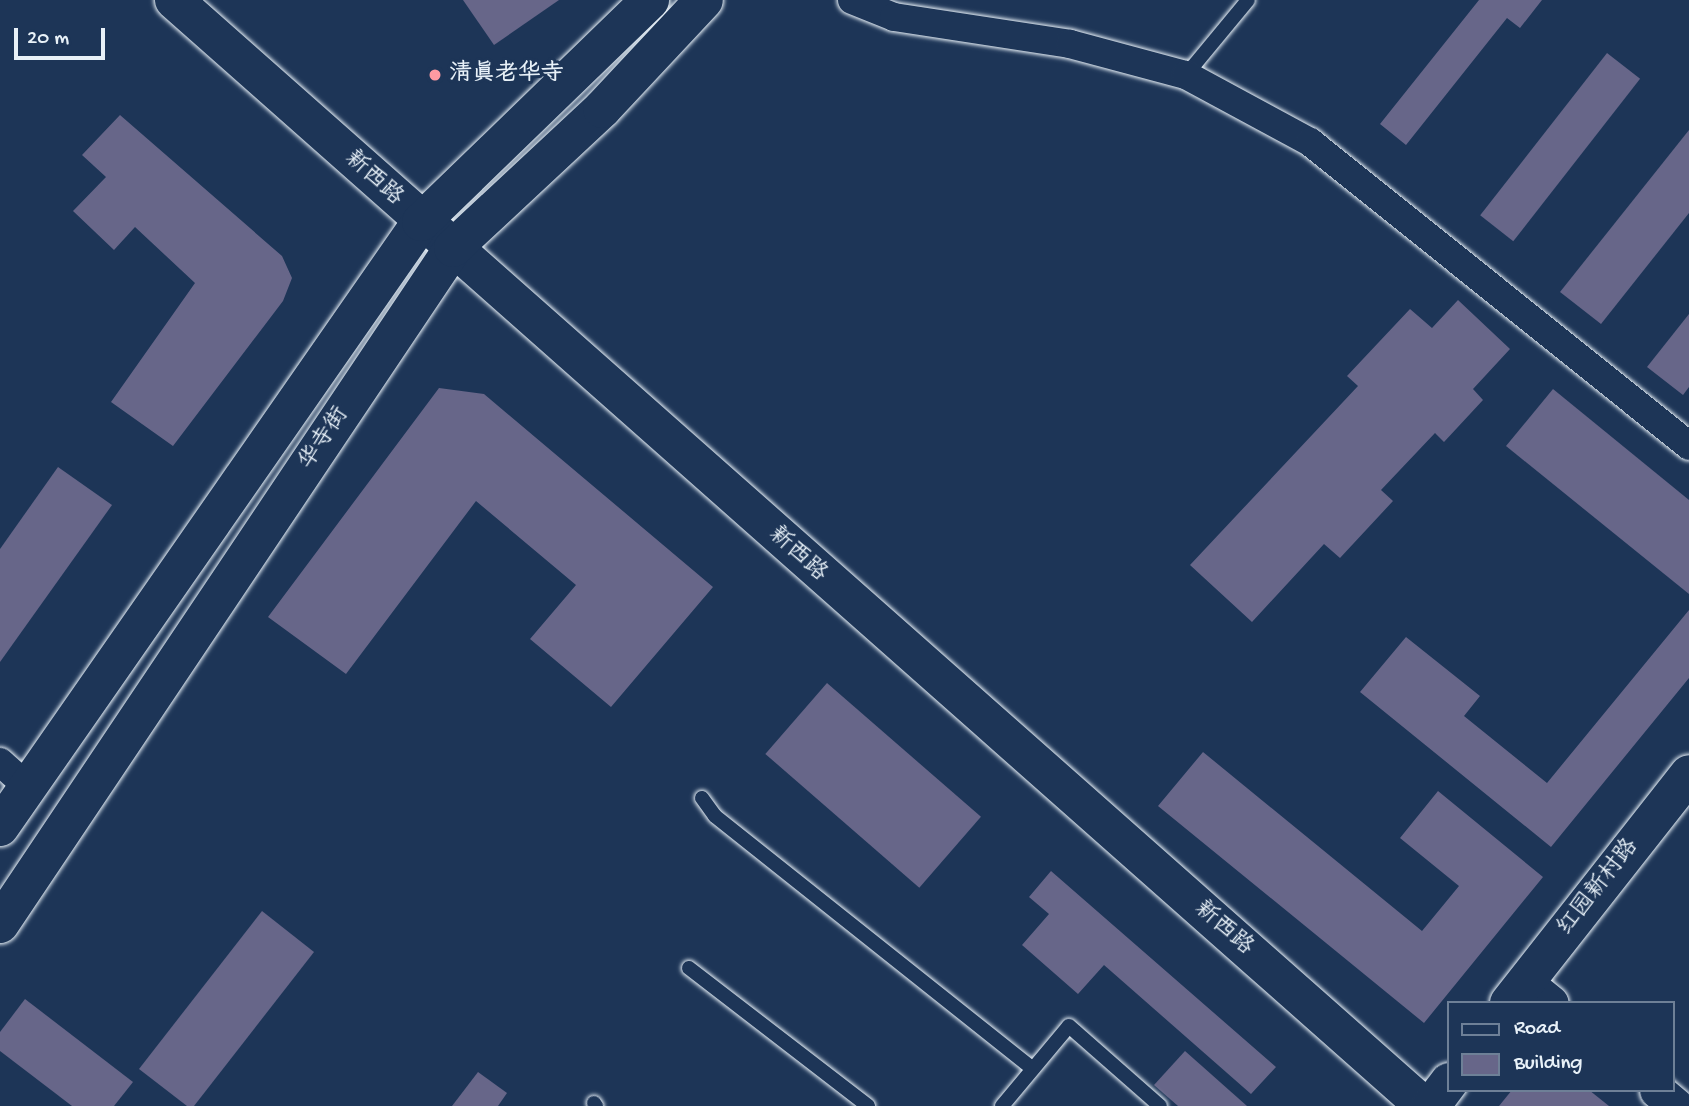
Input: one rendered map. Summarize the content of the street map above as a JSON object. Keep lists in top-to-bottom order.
{
  "streets": {
    "main road": ["新西路", "华寺街", "红园新村路"]
  },
  "crossings": [
    ["新西路", "华寺街"]
  ],
  "places": ["清真老华寺"],
  "legend": ["Road", "Building"],
  "scale_bar": "20 m"
}
